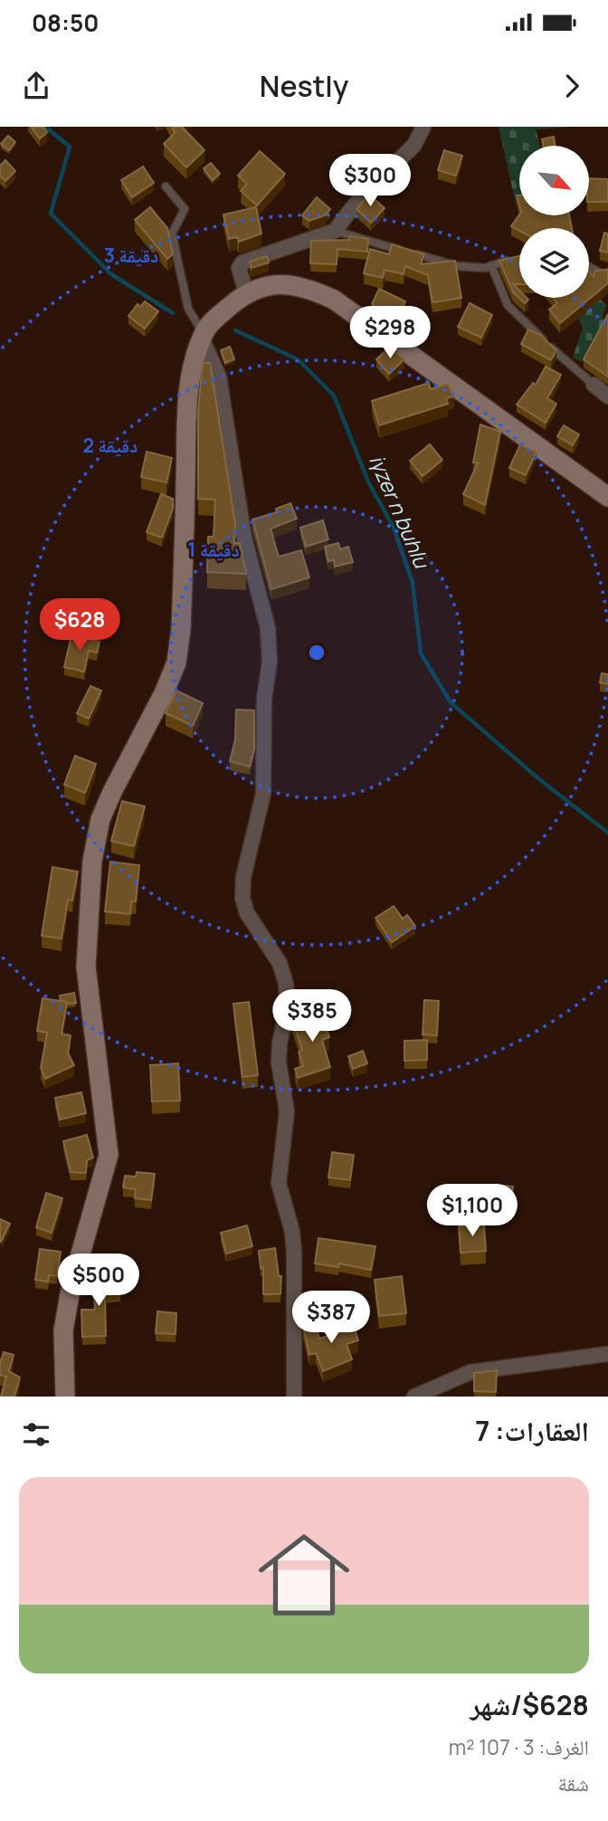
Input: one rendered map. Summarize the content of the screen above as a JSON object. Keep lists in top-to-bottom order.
{
  "water": ["iγzer n buhlu"],
  "north": "bottom right",
  "page": {
    "status": "08:50",
    "header": "Nestly",
    "price": [
      "$300",
      "$298",
      "$628",
      "$385",
      "$1,100",
      "$500",
      "$387"
    ],
    "heading": "العقارات: 7",
    "list": [
      {
        "name": "$628/شهر",
        "note": "الغرف: 3 · 107 m² · شقة"
      }
    ]
  },
  "rings": ["3 دقيقة", "2 دقيقة", "1 دقيقة"]
}
